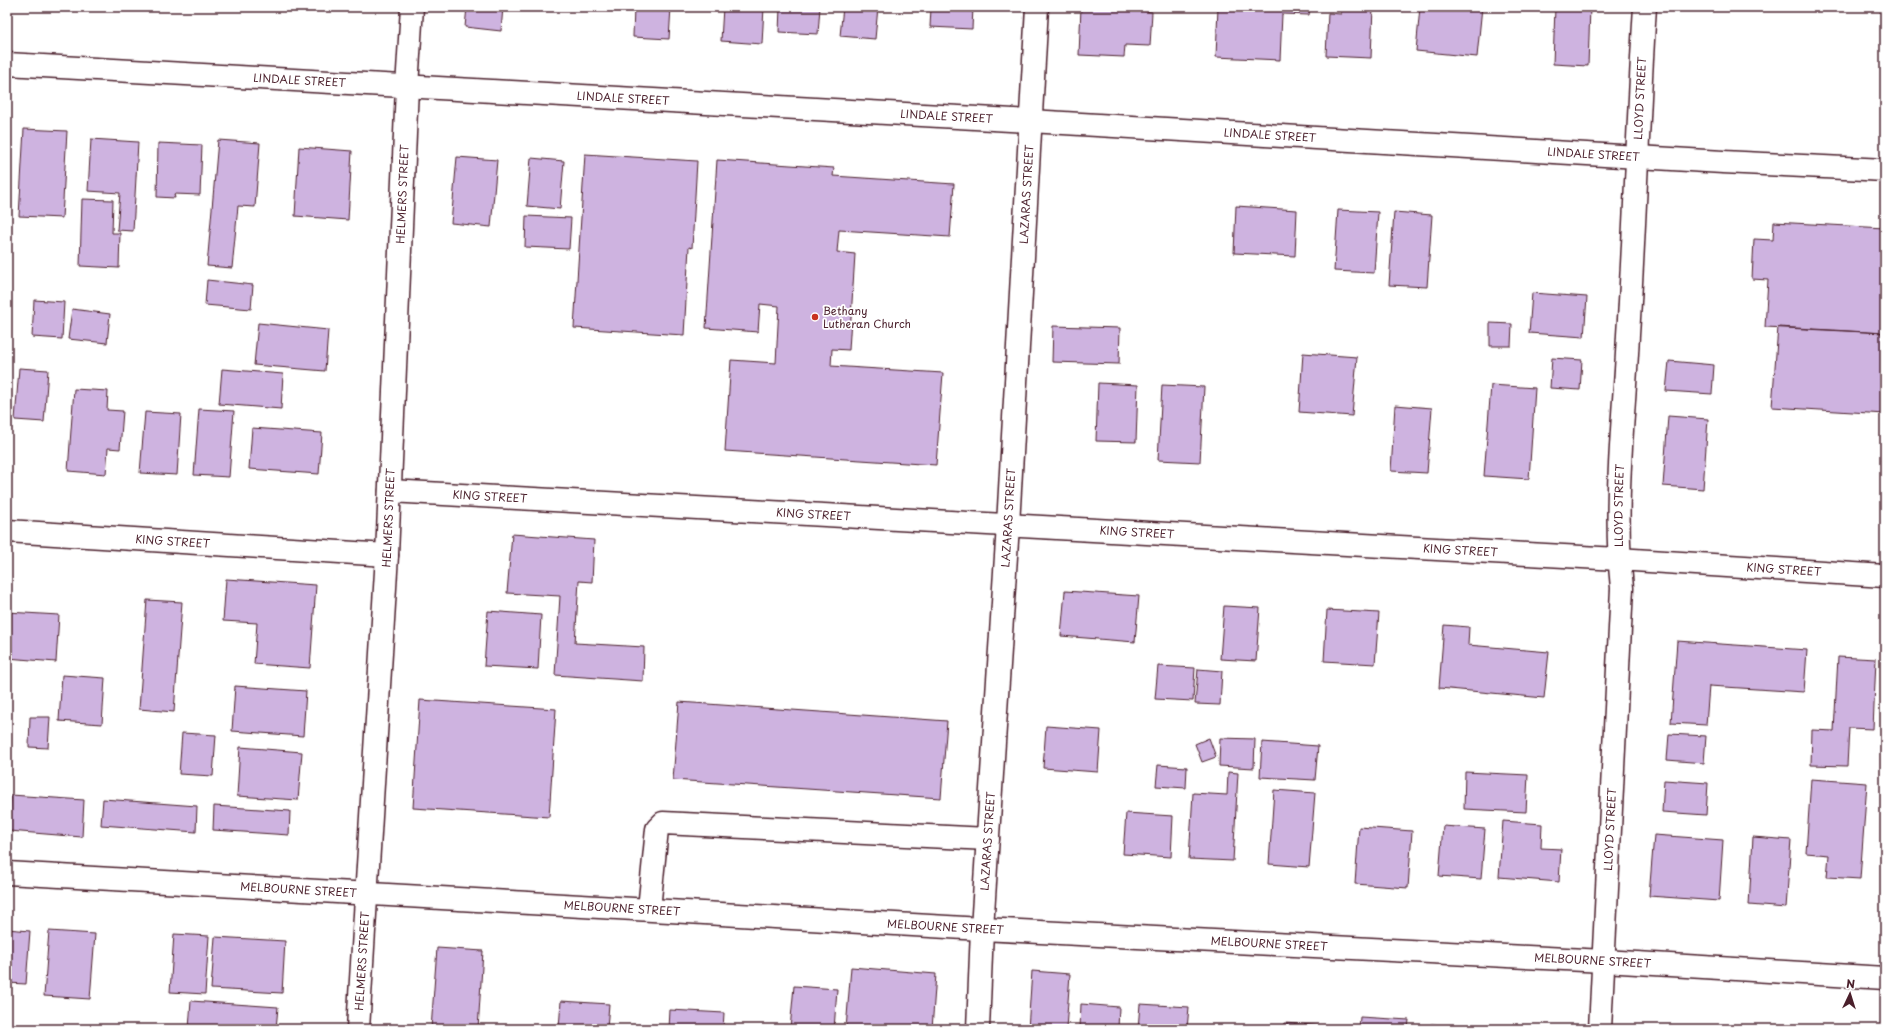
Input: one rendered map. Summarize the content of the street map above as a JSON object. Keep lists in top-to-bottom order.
{
  "streets": {
    "street": [
      "LINDALE STREET",
      "LLOYD STREET",
      "HELMERS STREET",
      "LAZARAS STREET",
      "KING STREET",
      "MELBOURNE STREET"
    ]
  },
  "crossings": [
    ["LINDALE STREET", "LLOYD STREET"],
    ["LINDALE STREET", "HELMERS STREET"],
    ["LINDALE STREET", "LAZARAS STREET"],
    ["LLOYD STREET", "KING STREET"],
    ["LLOYD STREET", "MELBOURNE STREET"],
    ["HELMERS STREET", "KING STREET"],
    ["HELMERS STREET", "MELBOURNE STREET"],
    ["LAZARAS STREET", "KING STREET"],
    ["LAZARAS STREET", "MELBOURNE STREET"]
  ],
  "places": ["Bethany Lutheran Church"],
  "north": "top"
}
